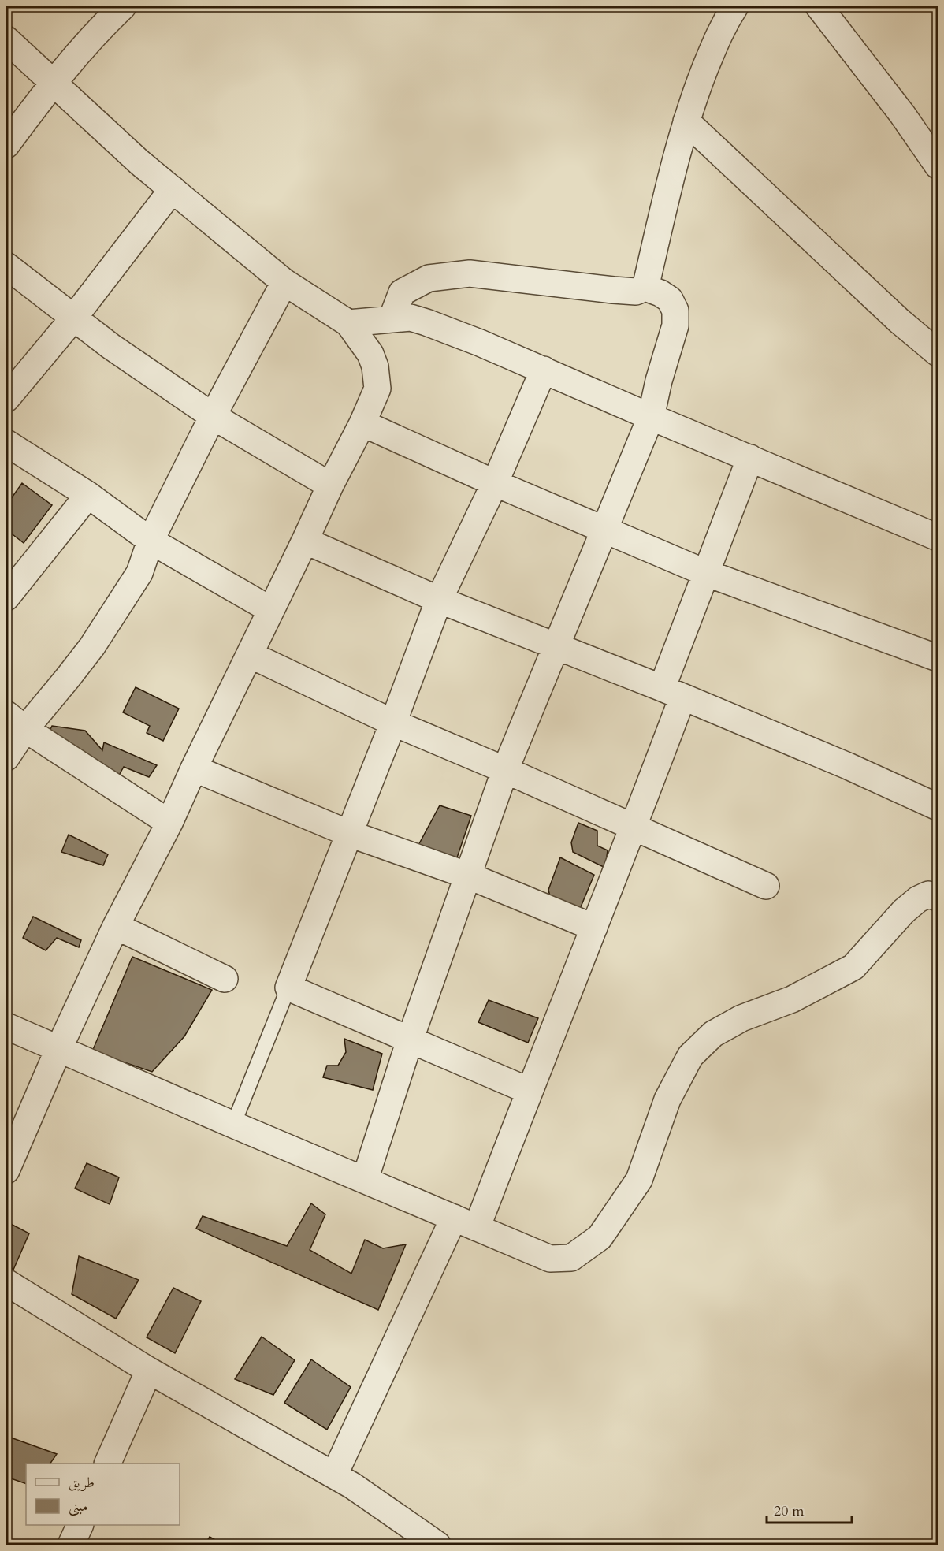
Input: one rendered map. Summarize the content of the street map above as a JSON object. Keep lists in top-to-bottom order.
{
  "legend": ["طريق", "مبنى"],
  "scale_bar": "20 m"
}
